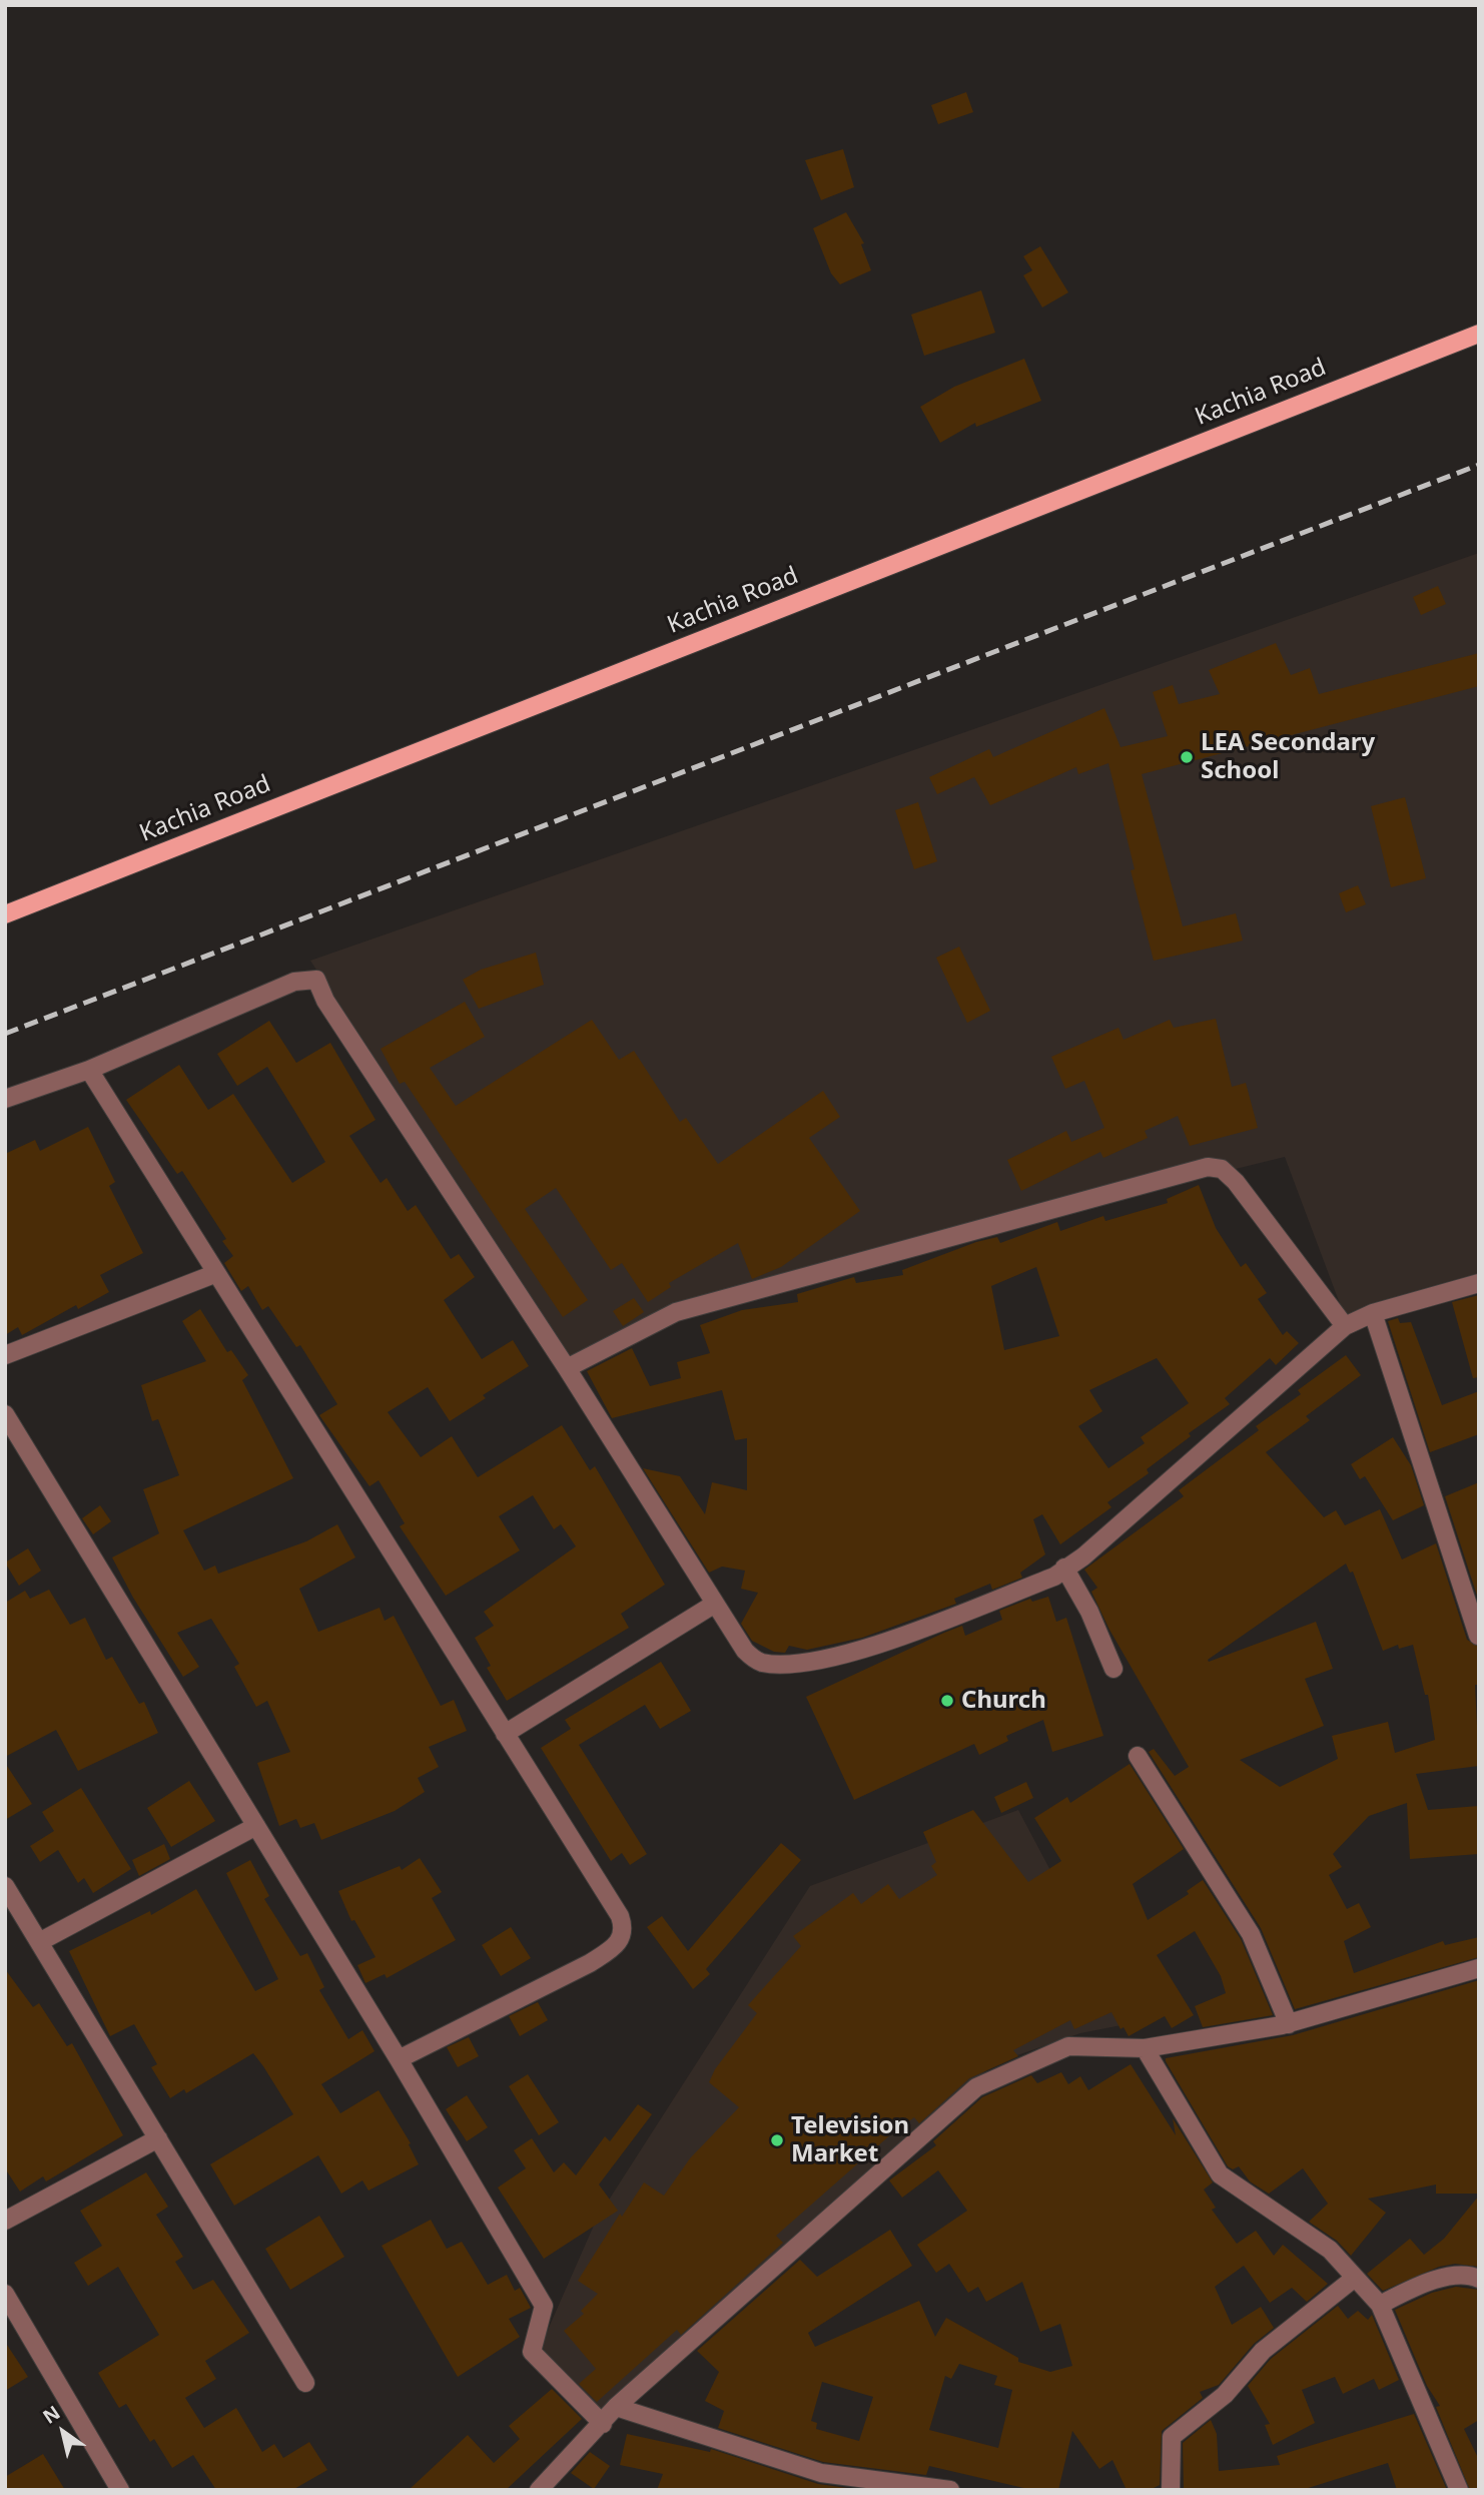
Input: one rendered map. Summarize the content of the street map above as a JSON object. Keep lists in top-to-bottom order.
{
  "streets": {
    "main road": ["Kachia Road"]
  },
  "places": ["LEA Secondary School", "Church", "Television Market"],
  "north": "top left"
}
